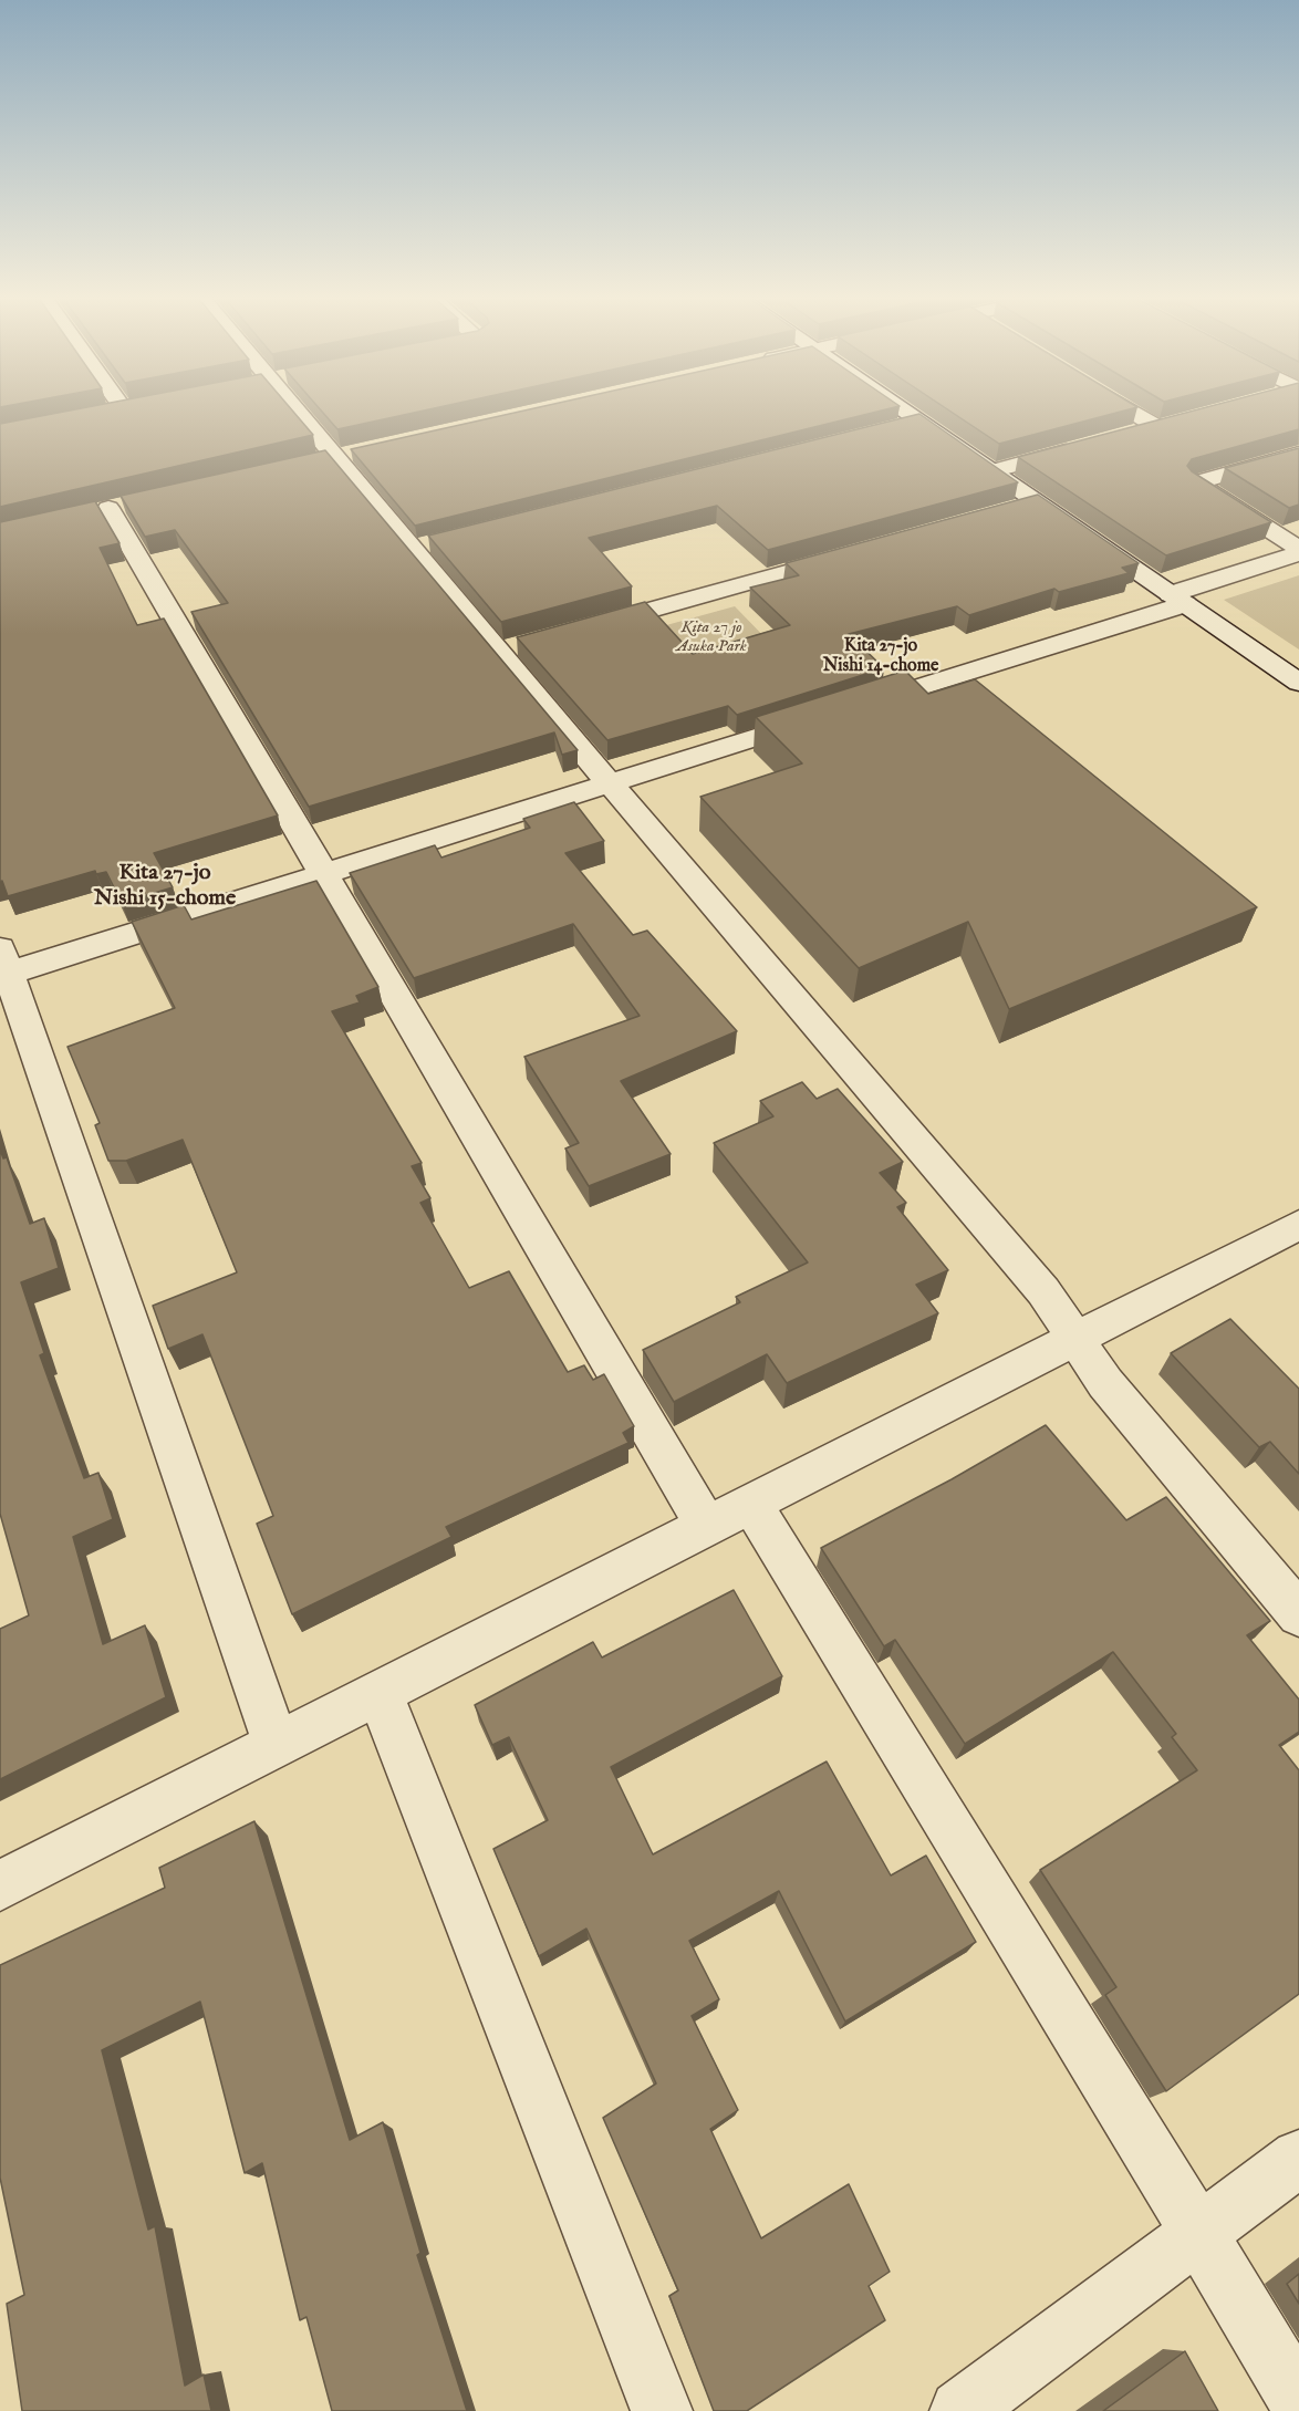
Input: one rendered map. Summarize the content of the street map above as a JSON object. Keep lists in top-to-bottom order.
{
  "districts": ["Kita 27-jo Nishi 14-chome", "Kita 27-jo Nishi 15-chome"],
  "parks": ["Kita 27 jo Asuka Park"]
}
